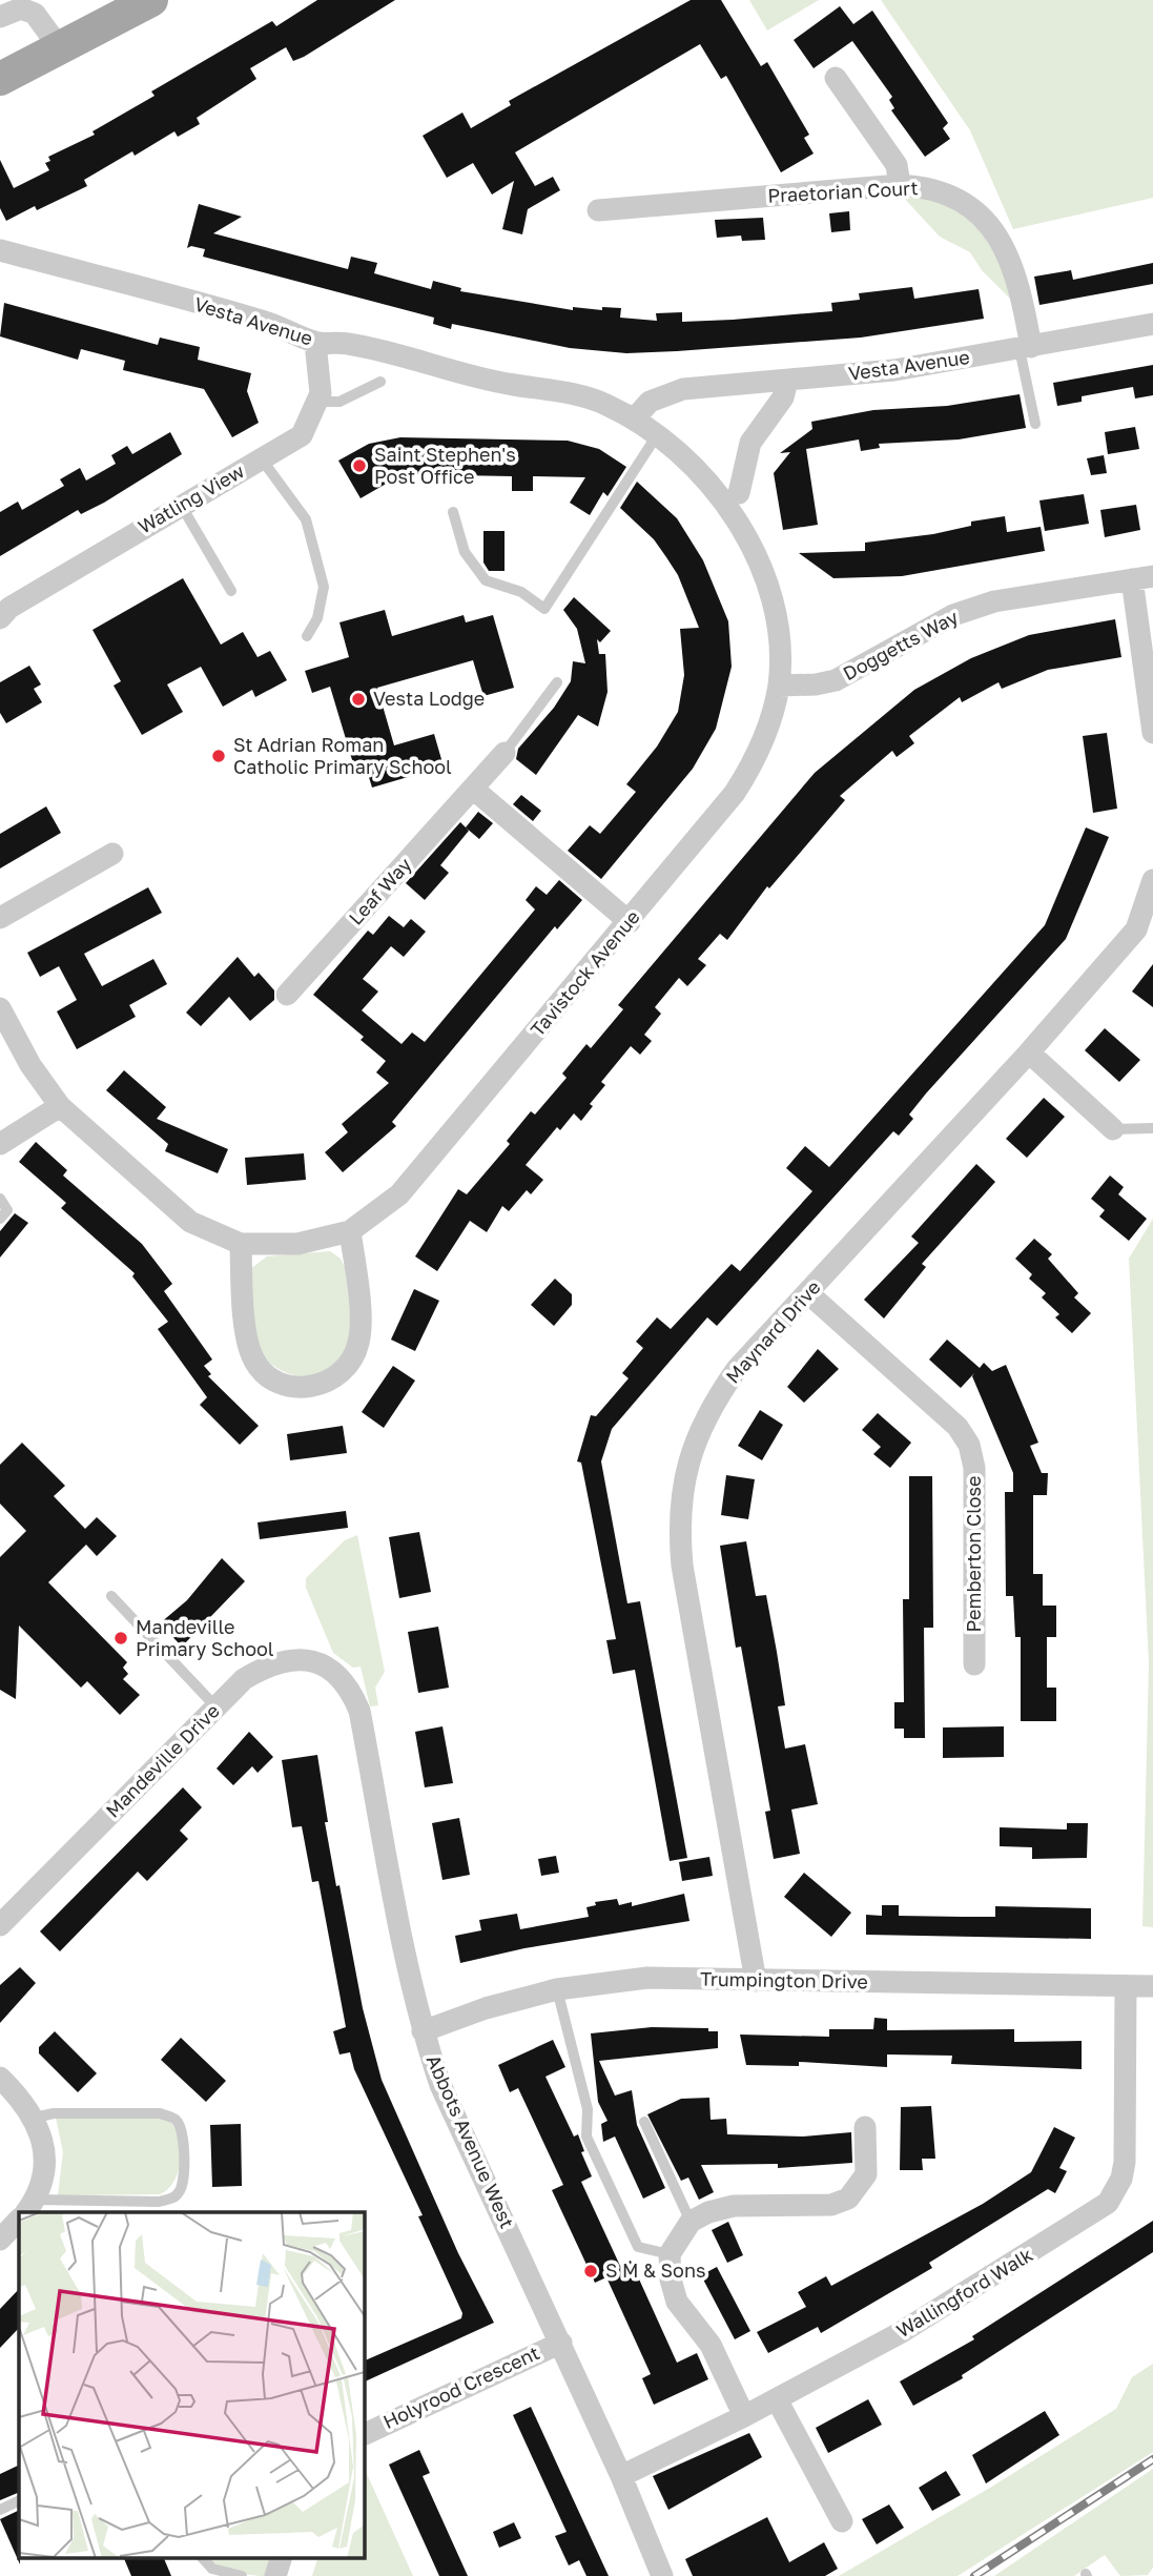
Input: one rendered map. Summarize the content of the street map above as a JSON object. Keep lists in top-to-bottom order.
{
  "streets": {
    "street": [
      "Praetorian Court",
      "Vesta Avenue",
      "Watling View",
      "Doggetts Way",
      "Leaf Way",
      "Tavistock Avenue",
      "Maynard Drive",
      "Pemberton Close",
      "Mandeville Drive",
      "Trumpington Drive",
      "Abbots Avenue West",
      "Wallingford Walk",
      "Holyrood Crescent"
    ]
  },
  "crossings": [
    ["Praetorian Court", "Vesta Avenue"],
    ["Vesta Avenue", "Watling View"],
    ["Vesta Avenue", "Doggetts Way"],
    ["Vesta Avenue", "Tavistock Avenue"],
    ["Doggetts Way", "Tavistock Avenue"],
    ["Maynard Drive", "Pemberton Close"],
    ["Maynard Drive", "Trumpington Drive"],
    ["Mandeville Drive", "Abbots Avenue West"],
    ["Trumpington Drive", "Abbots Avenue West"],
    ["Trumpington Drive", "Wallingford Walk"],
    ["Abbots Avenue West", "Wallingford Walk"],
    ["Abbots Avenue West", "Holyrood Crescent"]
  ],
  "places": [
    "Saint Stephen's Post Office",
    "Vesta Lodge",
    "St Adrian Roman Catholic Primary School",
    "Mandeville Primary School",
    "S M & Sons"
  ]
}
